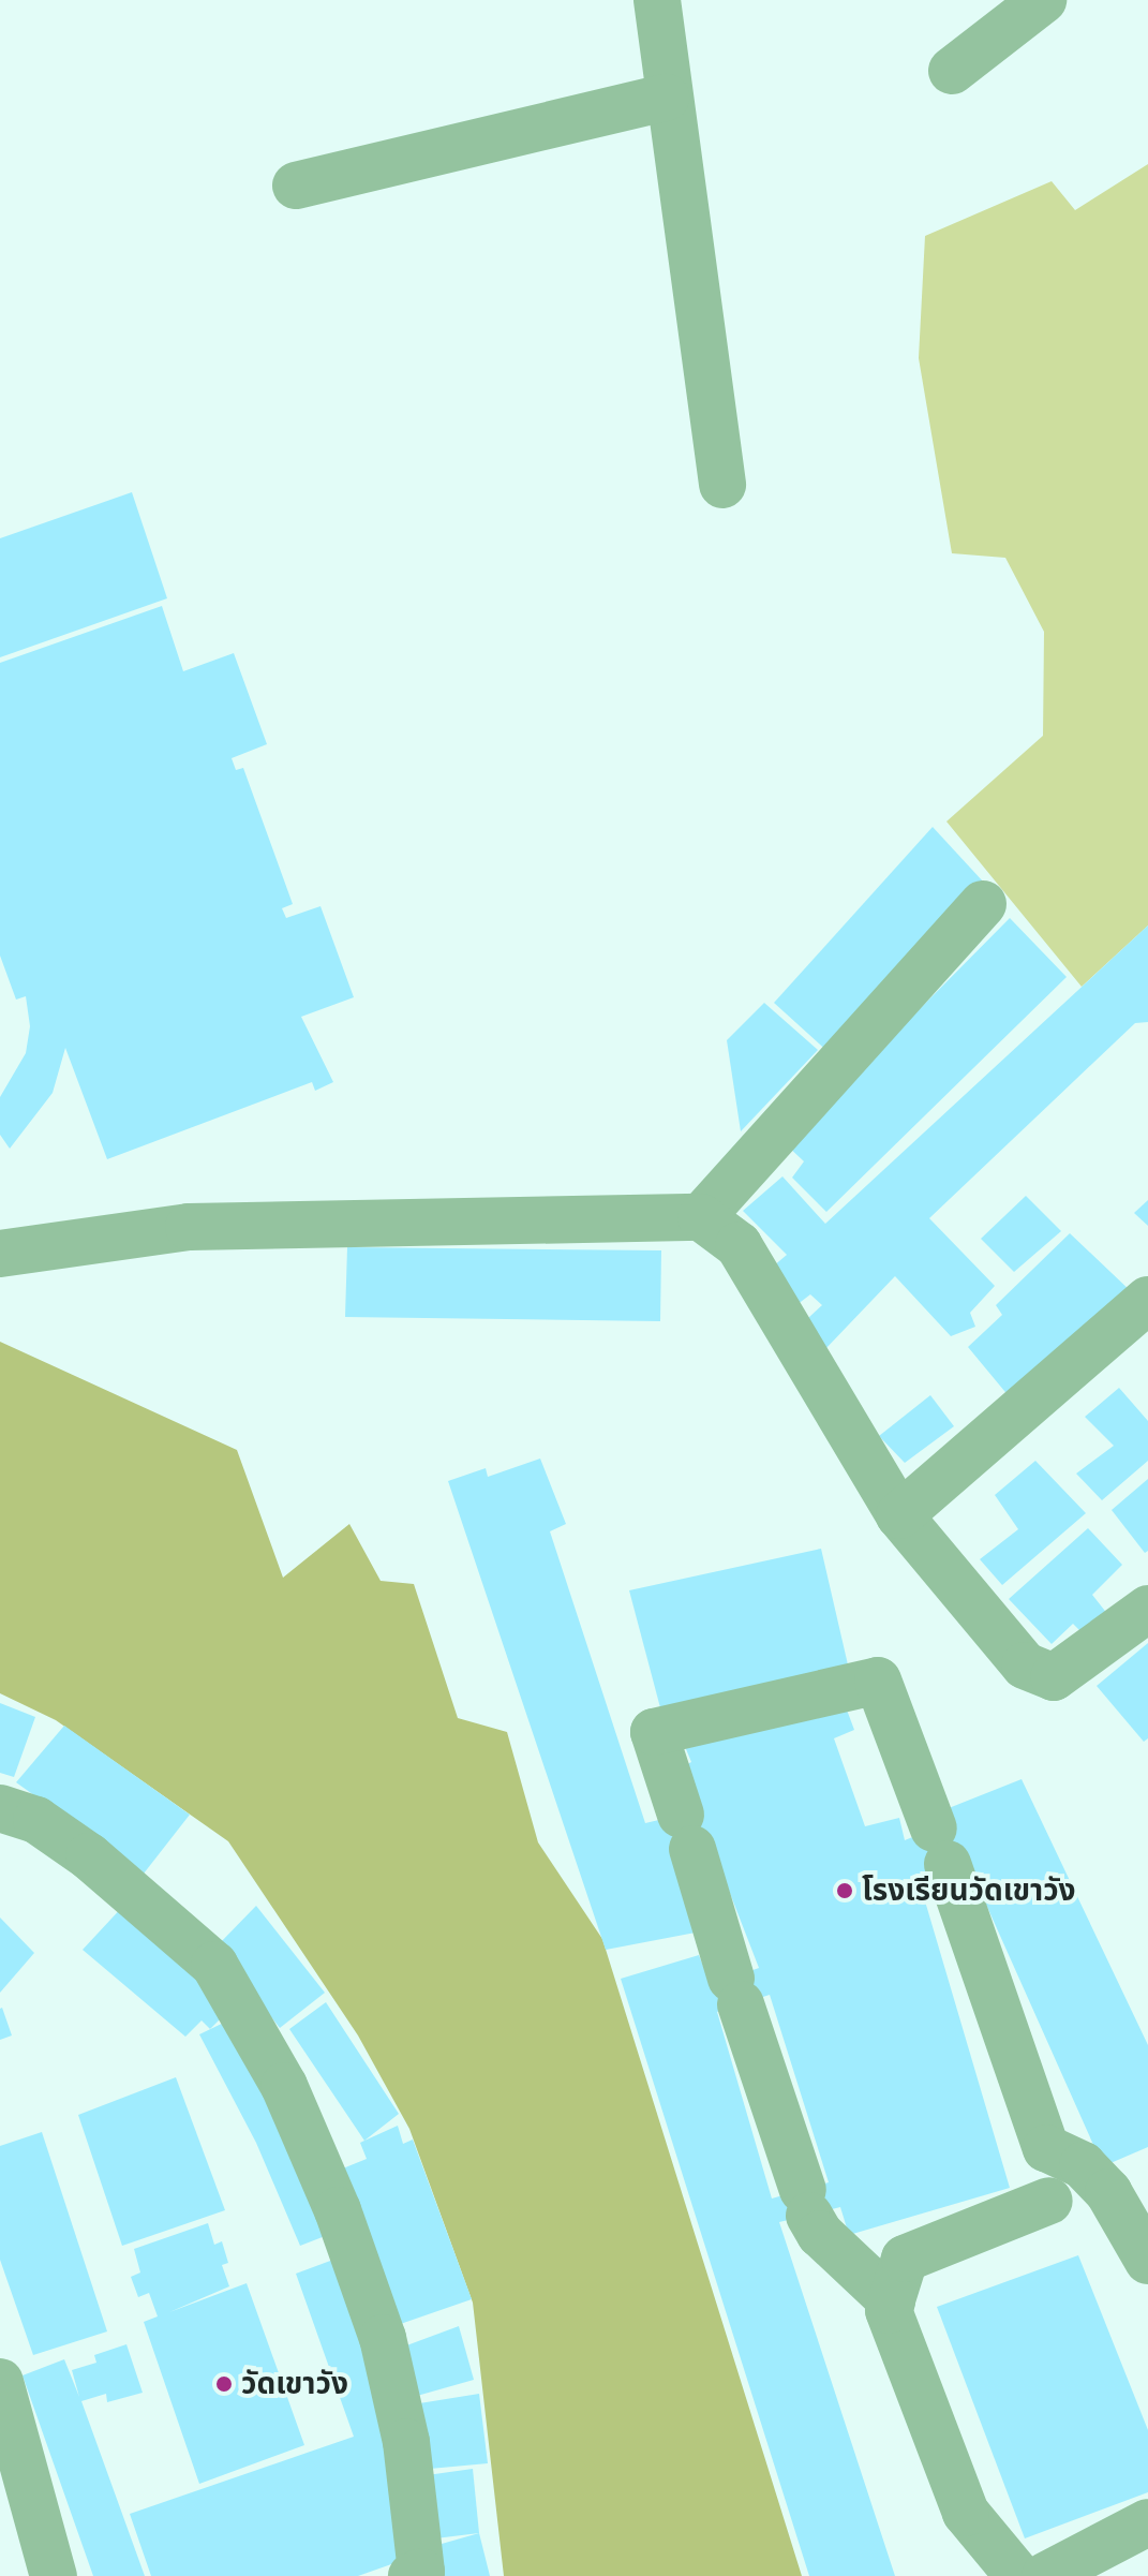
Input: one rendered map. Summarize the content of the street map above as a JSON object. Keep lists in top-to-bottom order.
{
  "places": ["โรงเรียนวัดเขาวัง", "วัดเขาวัง"]
}
